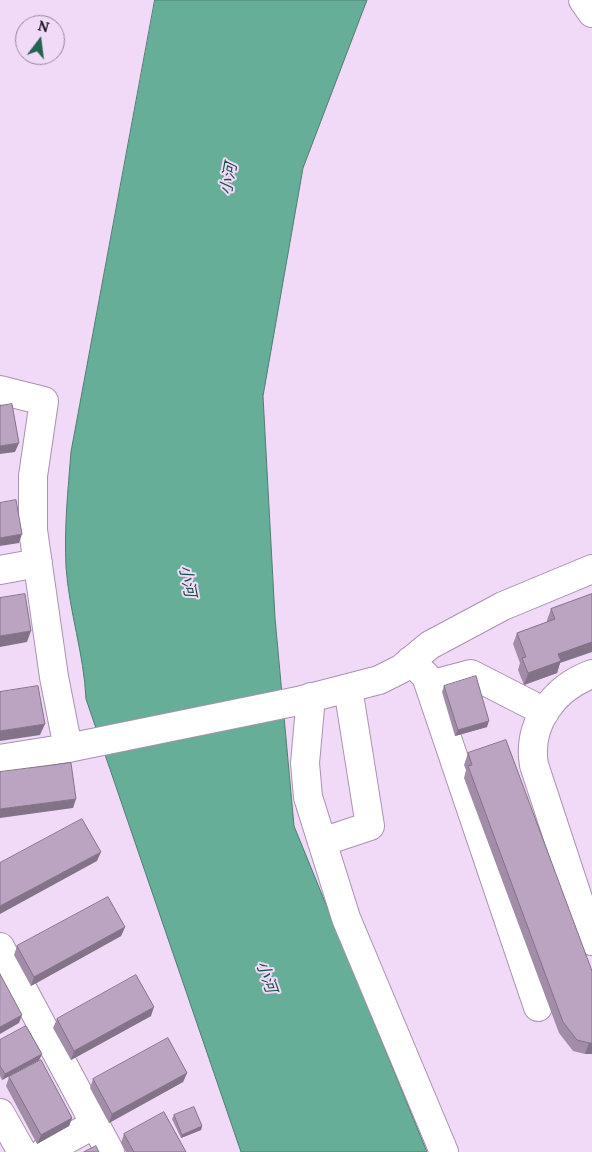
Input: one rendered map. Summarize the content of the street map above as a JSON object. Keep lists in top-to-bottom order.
{
  "water": ["小河"],
  "north": "top"
}
